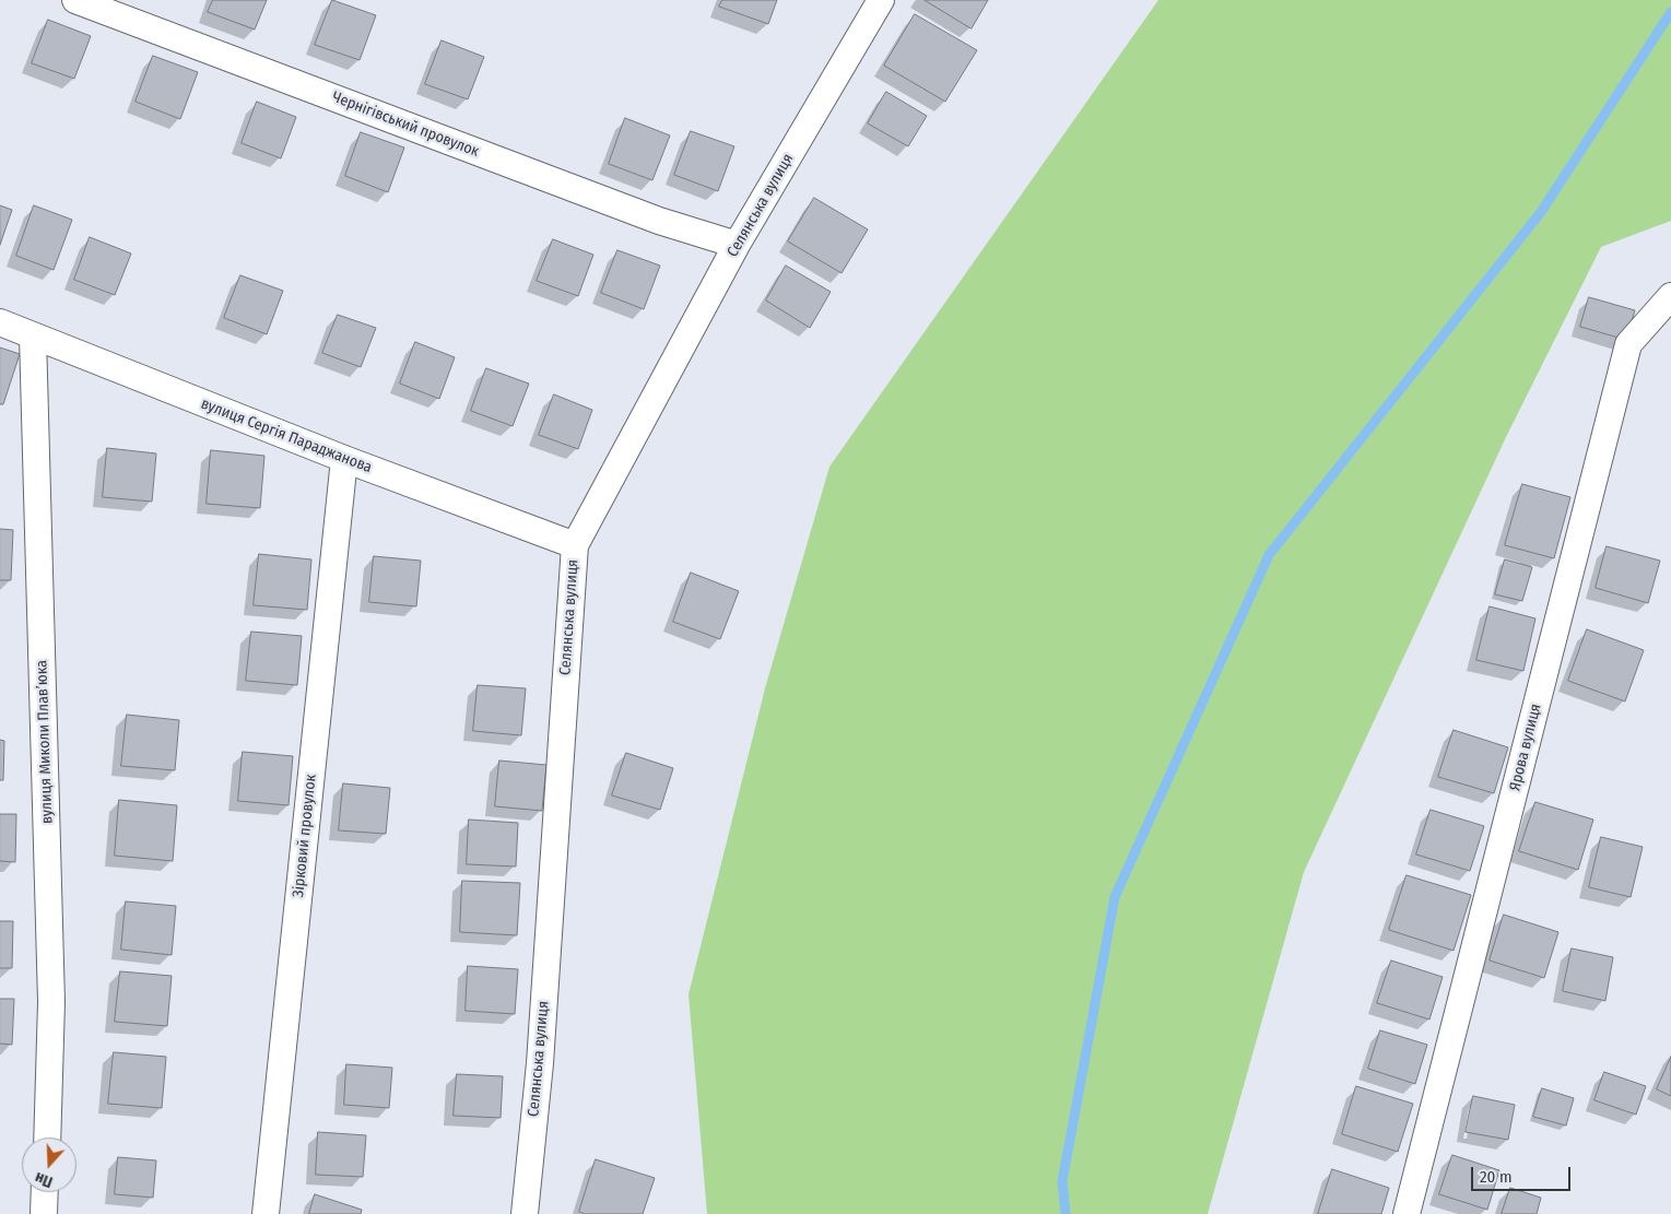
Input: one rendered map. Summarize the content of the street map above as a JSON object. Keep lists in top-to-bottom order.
{
  "streets": {
    "street": [
      "Чернігівський провулок",
      "Селянська вулиця",
      "вулиця Сергія Параджанова",
      "вулиця Миколи Плавʼюка",
      "Ярова вулиця",
      "Зірковий провулок"
    ]
  },
  "crossings": [
    ["Чернігівський провулок", "Селянська вулиця"],
    ["Селянська вулиця", "вулиця Сергія Параджанова"],
    ["вулиця Сергія Параджанова", "вулиця Миколи Плавʼюка"],
    ["вулиця Сергія Параджанова", "Зірковий провулок"]
  ],
  "scale_bar": "20 m",
  "north": "bottom"
}
